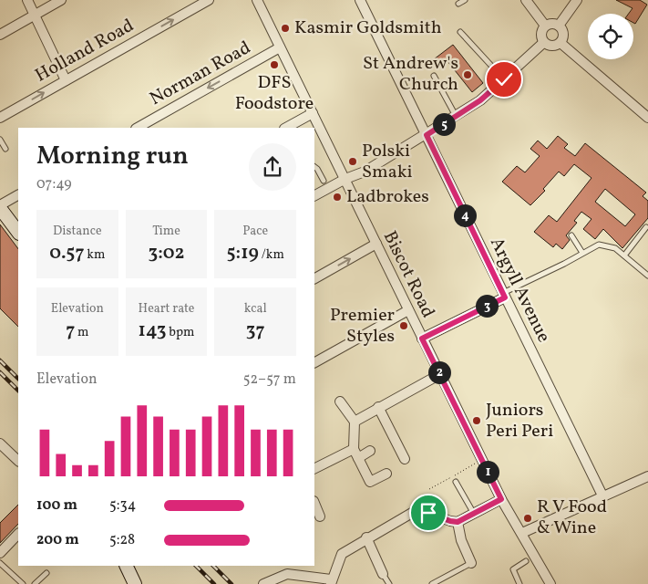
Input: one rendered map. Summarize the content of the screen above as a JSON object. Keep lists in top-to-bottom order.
{
  "streets": {
    "street": [
      "Holland Road",
      "Norman Road",
      "Biscot Road",
      "Argyll Avenue"
    ]
  },
  "crossings": [
    ["Norman Road", "Biscot Road"]
  ],
  "one_way": ["Holland Road", "Norman Road"],
  "places": [
    "Kasmir Goldsmith",
    "DFS Foodstore",
    "St Andrew's Church",
    "Polski Smaki",
    "Ladbrokes",
    "Premier Styles",
    "Juniors Peri Peri",
    "R V Food & Wine"
  ],
  "page": {
    "pins": [
      "5",
      "4",
      "3",
      "2",
      "1"
    ],
    "heading": ["Morning run", "07:49"],
    "stats": [
      ["Distance", "0.57 km"],
      ["Time", "3:02"],
      ["Pace", "5:19 /km"],
      ["Elevation", "7 m"],
      ["Heart rate", "143 bpm"],
      ["kcal", "37"]
    ],
    "chart": ["Elevation", "52–57 m"],
    "list": [
      {
        "name": "100 m",
        "note": "5:34"
      },
      {
        "name": "200 m",
        "note": "5:28"
      }
    ]
  }
}
